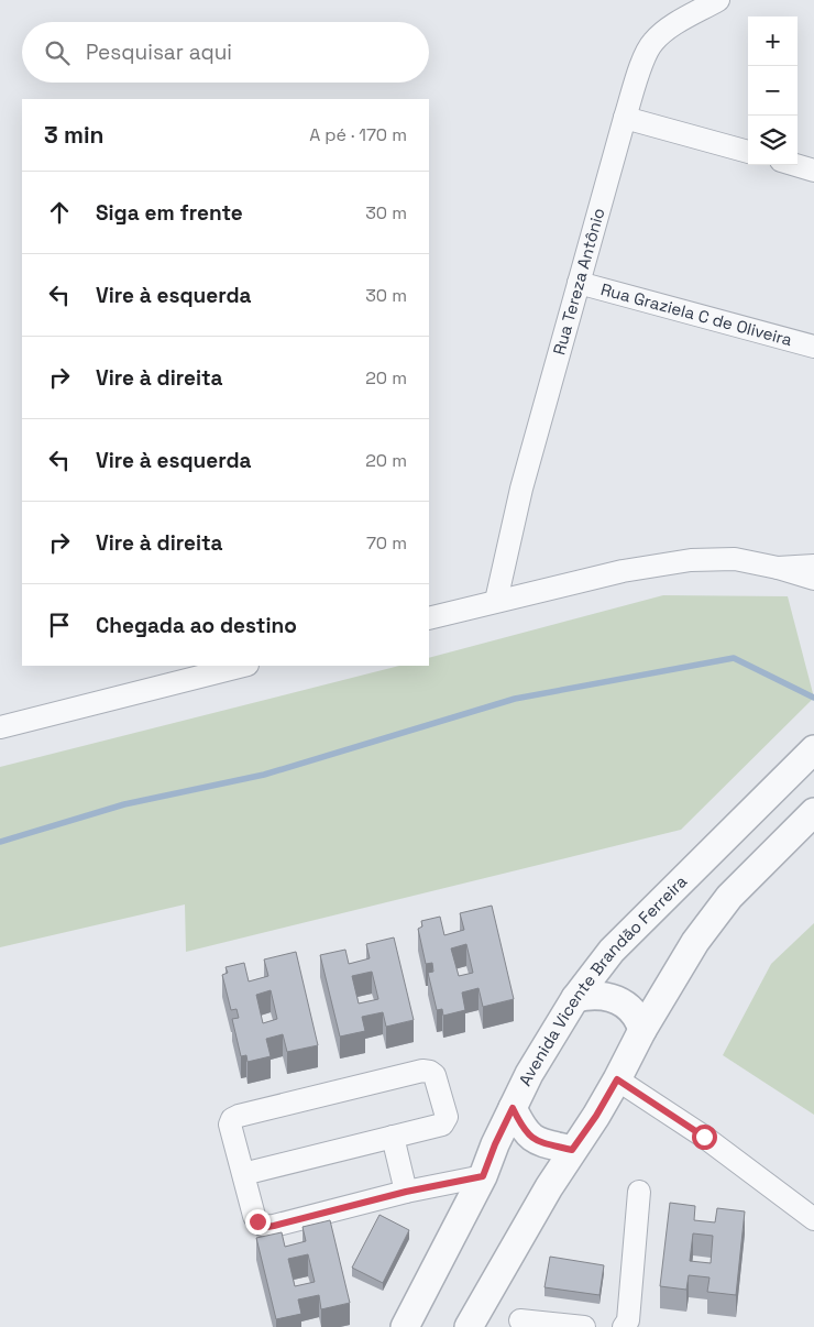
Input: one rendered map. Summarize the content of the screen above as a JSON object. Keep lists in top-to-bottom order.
{
  "streets": {
    "street": ["Rua Tereza Antônio", "Rua Graziela C de Oliveira", "Avenida Vicente Brandão Ferreira"]
  },
  "crossings": [
    ["Rua Tereza Antônio", "Rua Graziela C de Oliveira"]
  ],
  "page": {
    "map_buttons": ["+", "−"],
    "search": "Pesquisar aqui",
    "heading": ["3 min", "A pé · 170 m"],
    "list": [
      ["Siga em frente", "30 m"],
      ["Vire à esquerda", "30 m"],
      ["Vire à direita", "20 m"],
      ["Vire à esquerda", "20 m"],
      ["Vire à direita", "70 m"],
      "Chegada ao destino"
    ]
  }
}
